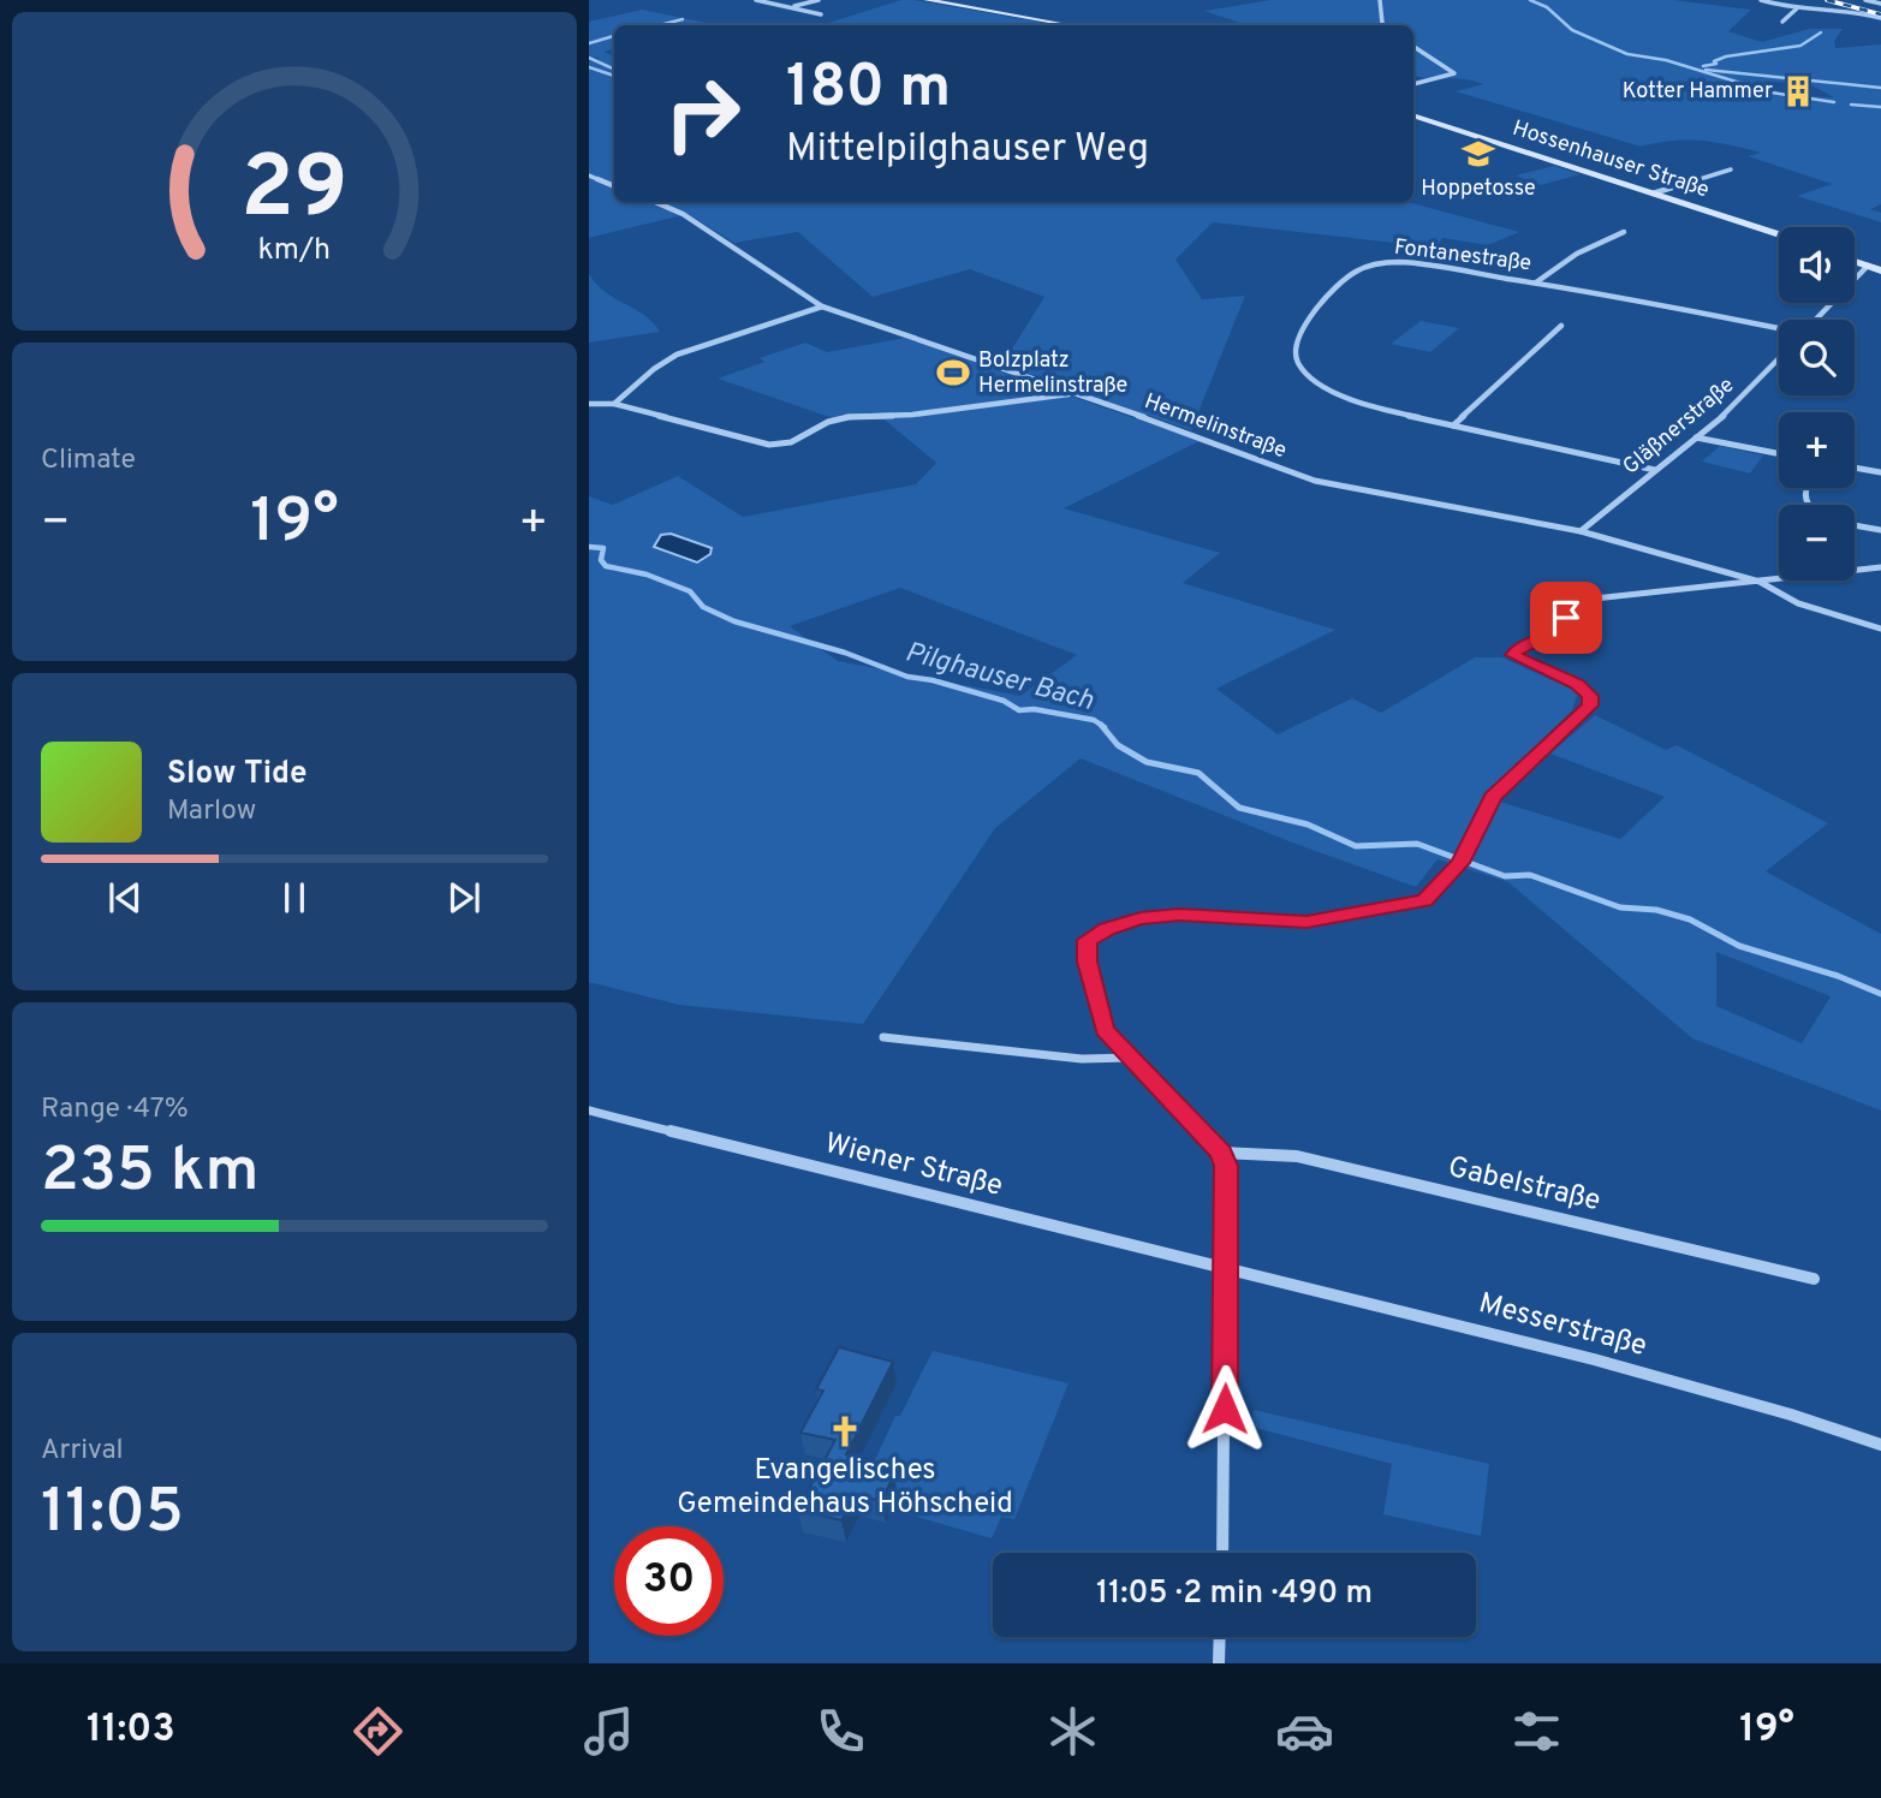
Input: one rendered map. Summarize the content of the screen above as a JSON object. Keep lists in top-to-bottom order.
{
  "streets": {
    "street": [
      "Hossenhauser Straße",
      "Fontanestraße",
      "Hermelinstraße",
      "Gläßnerstraße",
      "Wiener Straße",
      "Gabelstraße",
      "Messerstraße"
    ]
  },
  "crossings": [
    ["Fontanestraße", "Gläßnerstraße"],
    ["Hermelinstraße", "Gläßnerstraße"],
    ["Wiener Straße", "Messerstraße"]
  ],
  "water": ["Pilghauser Bach"],
  "places": {
    "building": ["Kotter Hammer"],
    "school or university": ["Hoppetosse"],
    "sports": ["Bolzplatz Hermelinstraße"],
    "church": ["Evangelisches Gemeindehaus Höhscheid"]
  },
  "page": {
    "turn": ["180 m", "Mittelpilghauser Weg"],
    "map_buttons": ["+", "−"],
    "tile": [
      "Climate",
      ["Range · 47%", "235 km"],
      ["Arrival", "11:05"]
    ],
    "heat": ["−", "19°", "+"],
    "song": ["Slow Tide", "Marlow"],
    "limit": "30",
    "trip": "11:05 · 2 min · 490 m",
    "tabs": ["11:03", "19°"],
    "gauge": ["29", "km/h"]
  }
}
